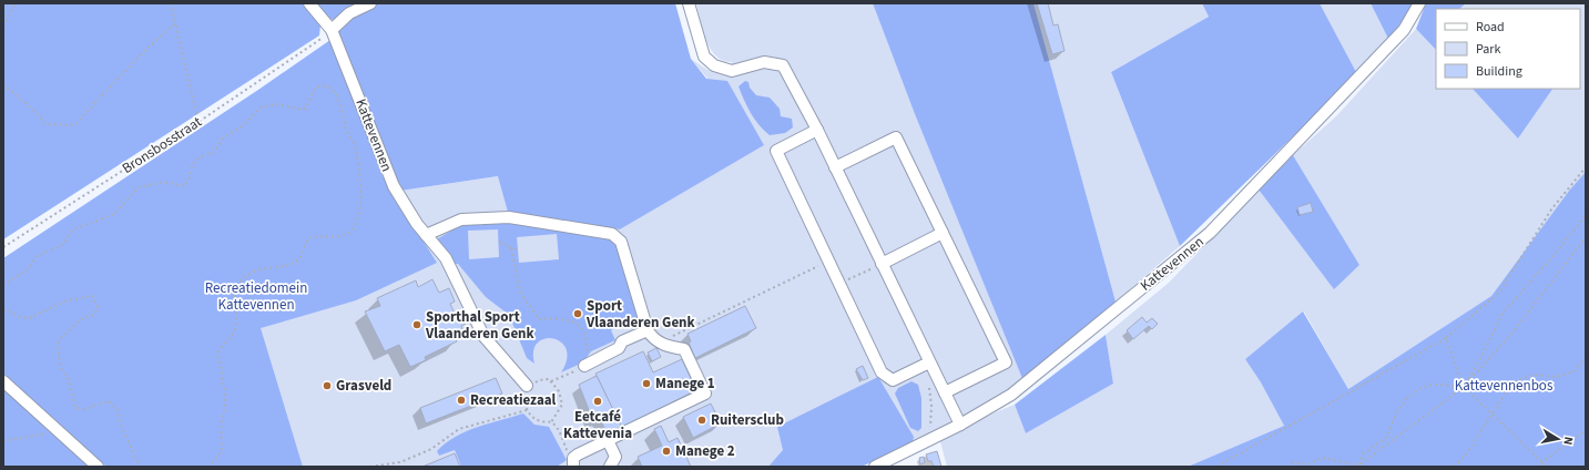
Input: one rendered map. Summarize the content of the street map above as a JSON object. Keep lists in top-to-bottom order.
{
  "streets": {
    "street": ["Kattevennen"],
    "path": ["Bronsbosstraat"]
  },
  "parks": ["Recreatiedomein Kattevennen", "Kattevennenbos"],
  "places": [
    "Sport Vlaanderen Genk",
    "Sporthal Sport Vlaanderen Genk",
    "Manege 1",
    "Grasveld",
    "Recreatiezaal",
    "Eetcafé Kattevenia",
    "Ruitersclub",
    "Manege 2"
  ],
  "legend": ["Road", "Park", "Building"],
  "north": "right"
}
